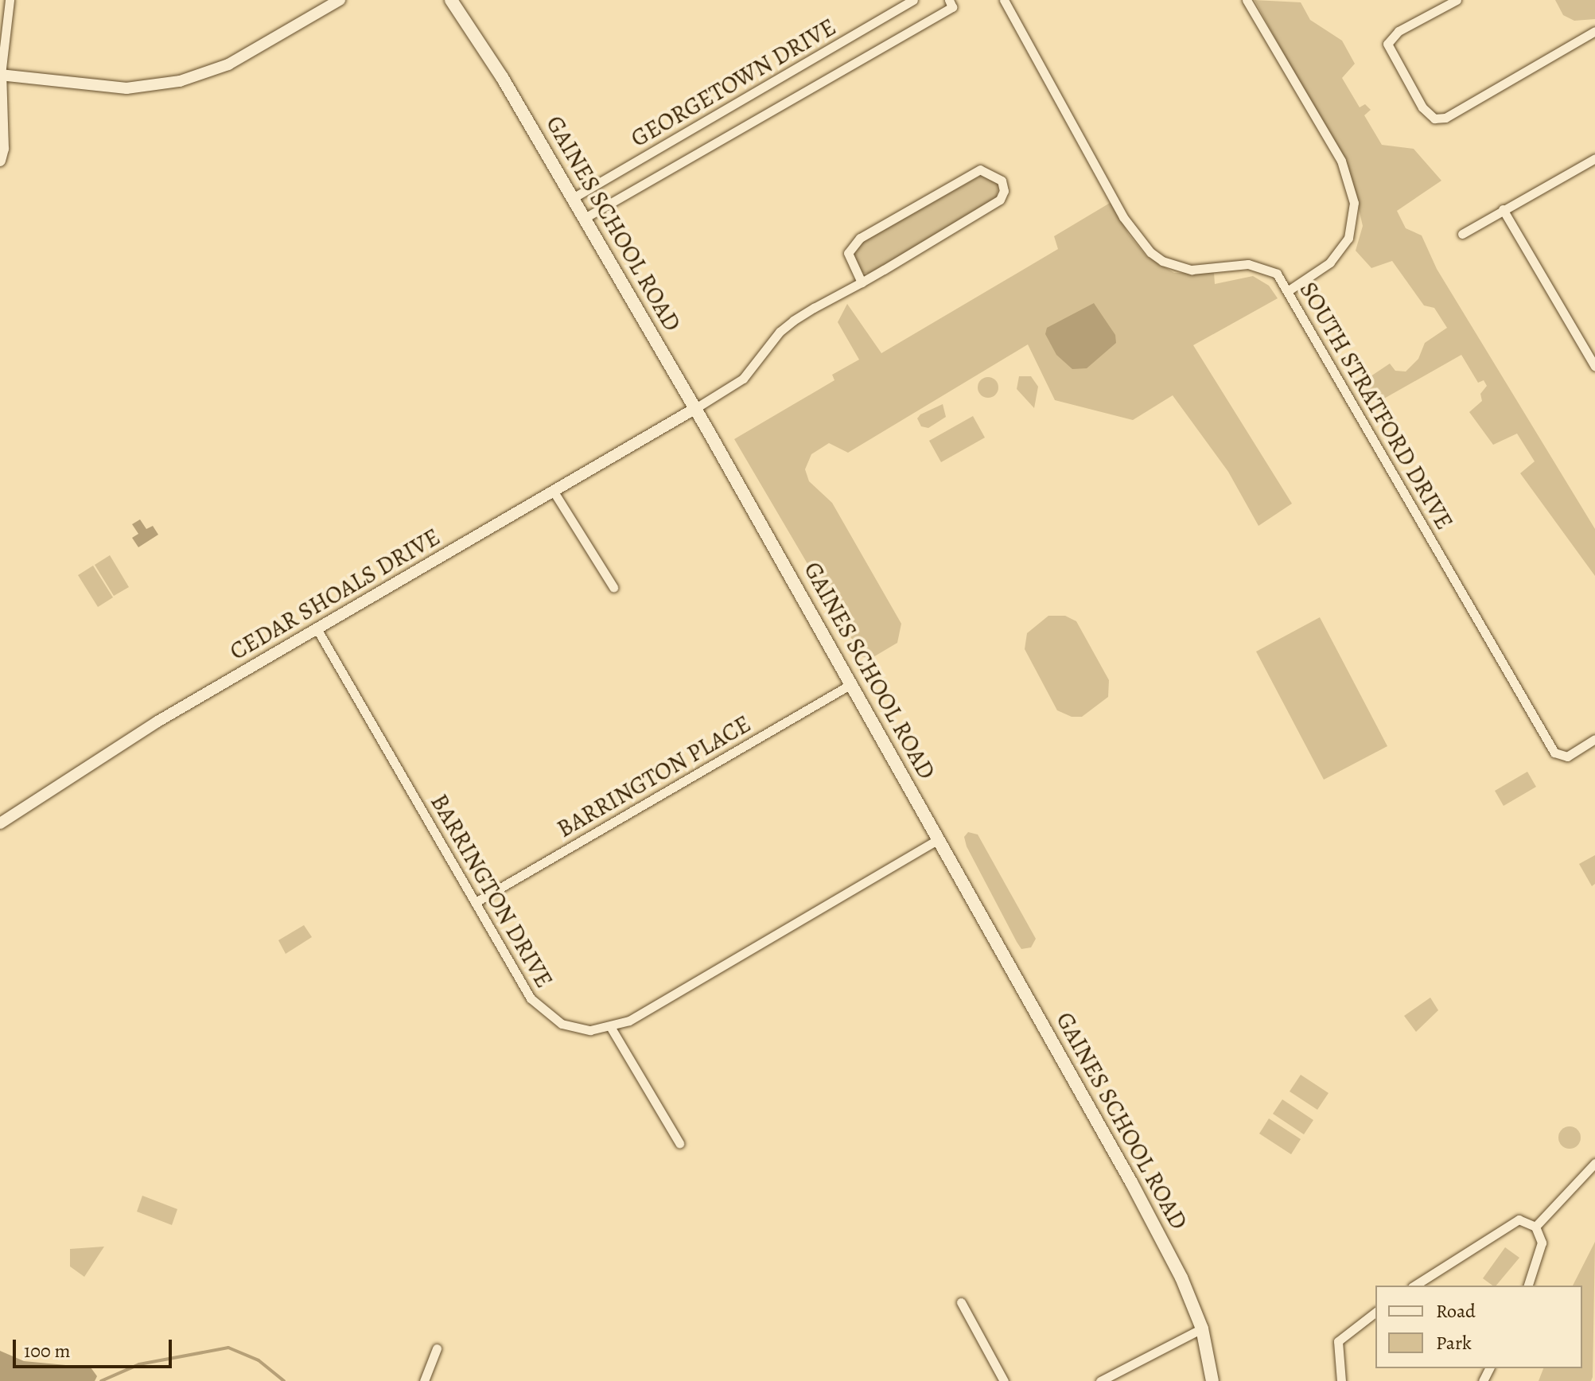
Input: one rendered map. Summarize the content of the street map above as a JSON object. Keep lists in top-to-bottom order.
{
  "streets": {
    "main road": ["GAINES SCHOOL ROAD"],
    "street": [
      "GEORGETOWN DRIVE",
      "SOUTH STRATFORD DRIVE",
      "CEDAR SHOALS DRIVE",
      "BARRINGTON PLACE",
      "BARRINGTON DRIVE"
    ]
  },
  "crossings": [
    ["GEORGETOWN DRIVE", "GAINES SCHOOL ROAD"],
    ["GAINES SCHOOL ROAD", "CEDAR SHOALS DRIVE"],
    ["GAINES SCHOOL ROAD", "BARRINGTON PLACE"],
    ["GAINES SCHOOL ROAD", "BARRINGTON DRIVE"],
    ["CEDAR SHOALS DRIVE", "BARRINGTON DRIVE"],
    ["BARRINGTON PLACE", "BARRINGTON DRIVE"]
  ],
  "legend": ["Road", "Park"],
  "scale_bar": "100 m"
}
